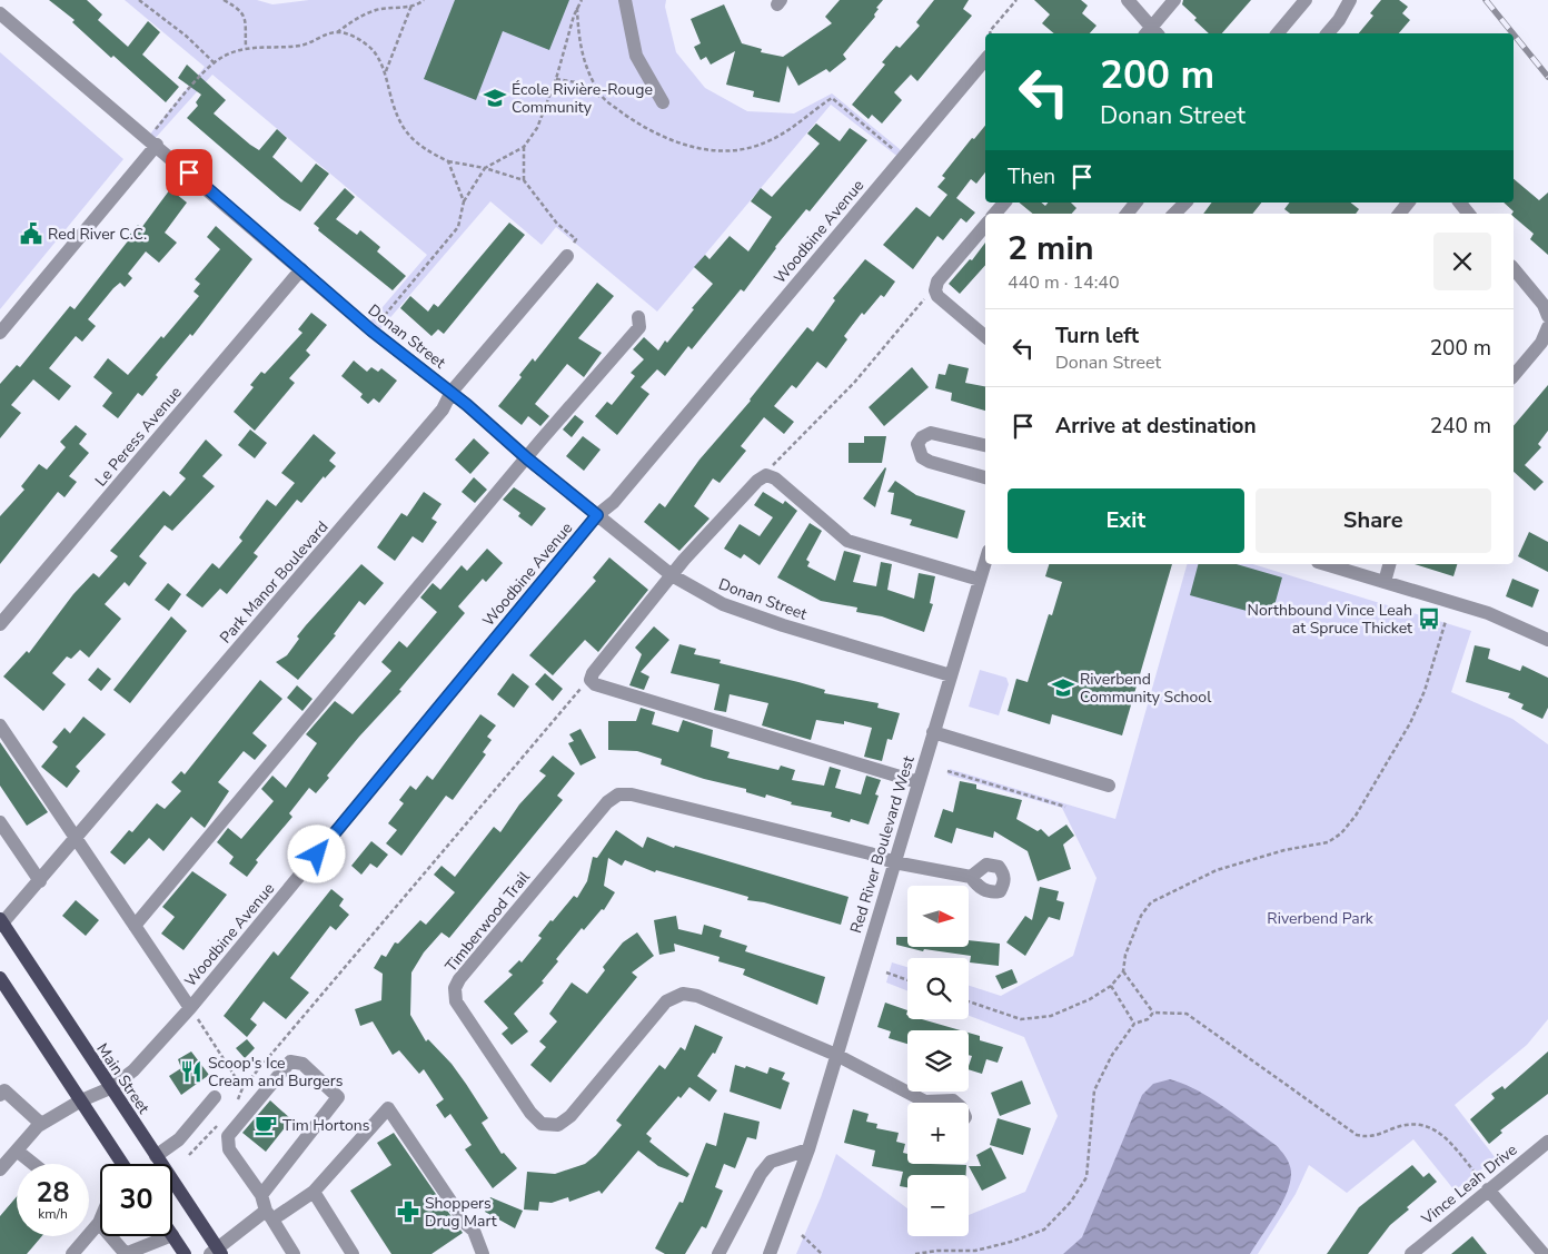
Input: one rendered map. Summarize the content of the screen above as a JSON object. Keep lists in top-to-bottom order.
{
  "streets": {
    "main road": ["Main Street"],
    "street": [
      "Woodbine Avenue",
      "Donan Street",
      "Le Peress Avenue",
      "Park Manor Boulevard",
      "Red River Boulevard West",
      "Timberwood Trail",
      "Vince Leah Drive"
    ]
  },
  "crossings": [
    ["Woodbine Avenue", "Donan Street"],
    ["Woodbine Avenue", "Main Street"],
    ["Donan Street", "Le Peress Avenue"],
    ["Donan Street", "Park Manor Boulevard"],
    ["Donan Street", "Red River Boulevard West"],
    ["Park Manor Boulevard", "Main Street"],
    ["Red River Boulevard West", "Timberwood Trail"]
  ],
  "parks": ["Riverbend Park"],
  "places": {
    "school or university": ["École Rivière-Rouge Community", "Riverbend Community School"],
    "public building": ["Red River C.C."],
    "bus stop": ["Northbound Vince Leah at Spruce Thicket"],
    "restaurant": ["Scoop's Ice Cream and Burgers"],
    "cafe": ["Tim Hortons"],
    "pharmacy": ["Shoppers Drug Mart"]
  },
  "north": "right",
  "page": {
    "turn": ["200 m", "Donan Street"],
    "then": "Then",
    "heading": ["2 min", "440 m · 14:40"],
    "list": [
      {
        "name": "Turn left",
        "note": "Donan Street",
        "value": "200 m"
      },
      {
        "name": "Arrive at destination",
        "value": "240 m"
      }
    ],
    "buttons": ["Exit", "Share"],
    "map_buttons": ["+", "−"],
    "speed": "28 km/h",
    "limit": "30"
  }
}
